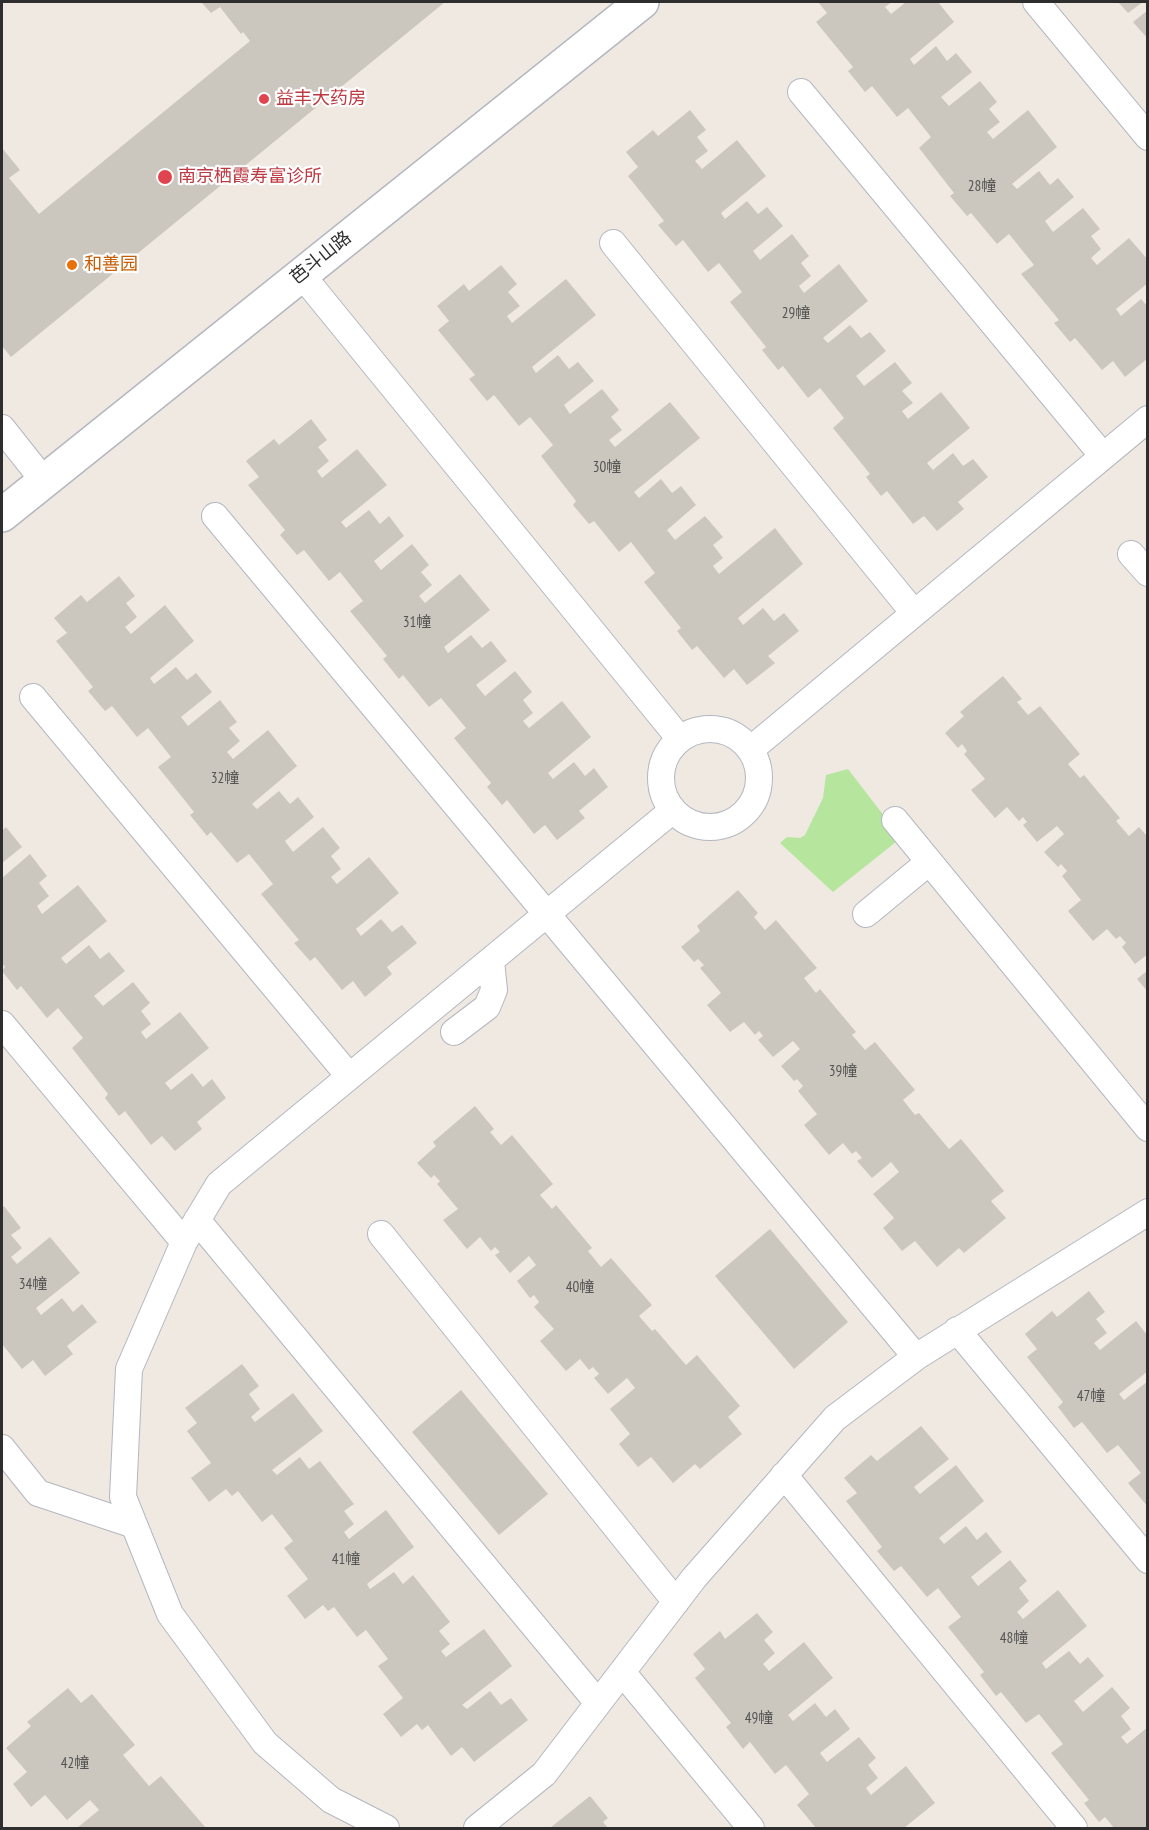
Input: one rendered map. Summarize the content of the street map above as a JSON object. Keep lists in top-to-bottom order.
{
  "streets": {
    "street": ["芭斗山路"]
  },
  "places": ["益丰大药房", "南京栖霞寿富诊所", "和善园"],
  "house_numbers": [
    "28幢",
    "29幢",
    "30幢",
    "31幢",
    "32幢",
    "39幢",
    "34幢",
    "40幢",
    "47幢",
    "41幢",
    "48幢",
    "49幢",
    "42幢"
  ]
}
